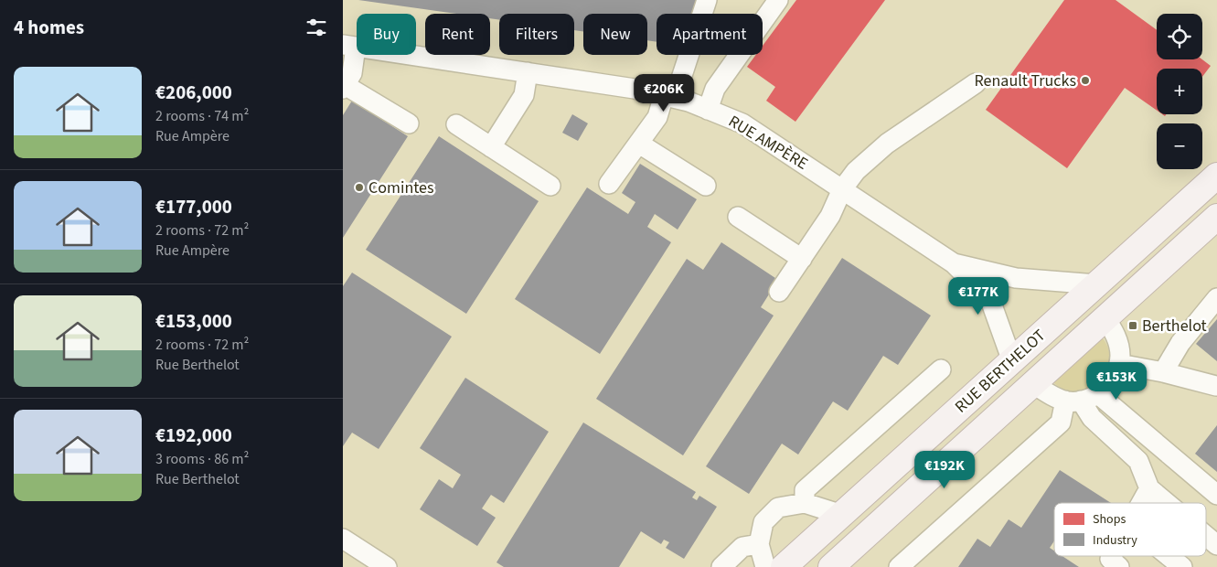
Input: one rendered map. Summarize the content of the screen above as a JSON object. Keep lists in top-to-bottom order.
{
  "streets": {
    "main road": ["RUE BERTHELOT"],
    "street": ["RUE AMPÈRE"]
  },
  "crossings": [
    ["RUE AMPÈRE", "RUE BERTHELOT"]
  ],
  "places": {
    "other": ["Renault Trucks", "Comintes"],
    "transit": ["Berthelot"]
  },
  "legend": ["Shops", "Industry"],
  "page": {
    "heading": "4 homes",
    "map_buttons": ["+", "−"],
    "chip": [
      "Buy",
      "Rent",
      "Filters",
      "New",
      "Apartment"
    ],
    "list": [
      {
        "name": "€206,000",
        "note": "2 rooms · 74 m² · Rue Ampère"
      },
      {
        "name": "€177,000",
        "note": "2 rooms · 72 m² · Rue Ampère"
      },
      {
        "name": "€153,000",
        "note": "2 rooms · 72 m² · Rue Berthelot"
      },
      {
        "name": "€192,000",
        "note": "3 rooms · 86 m² · Rue Berthelot"
      }
    ],
    "price": [
      "€206K",
      "€177K",
      "€153K",
      "€192K"
    ]
  }
}
